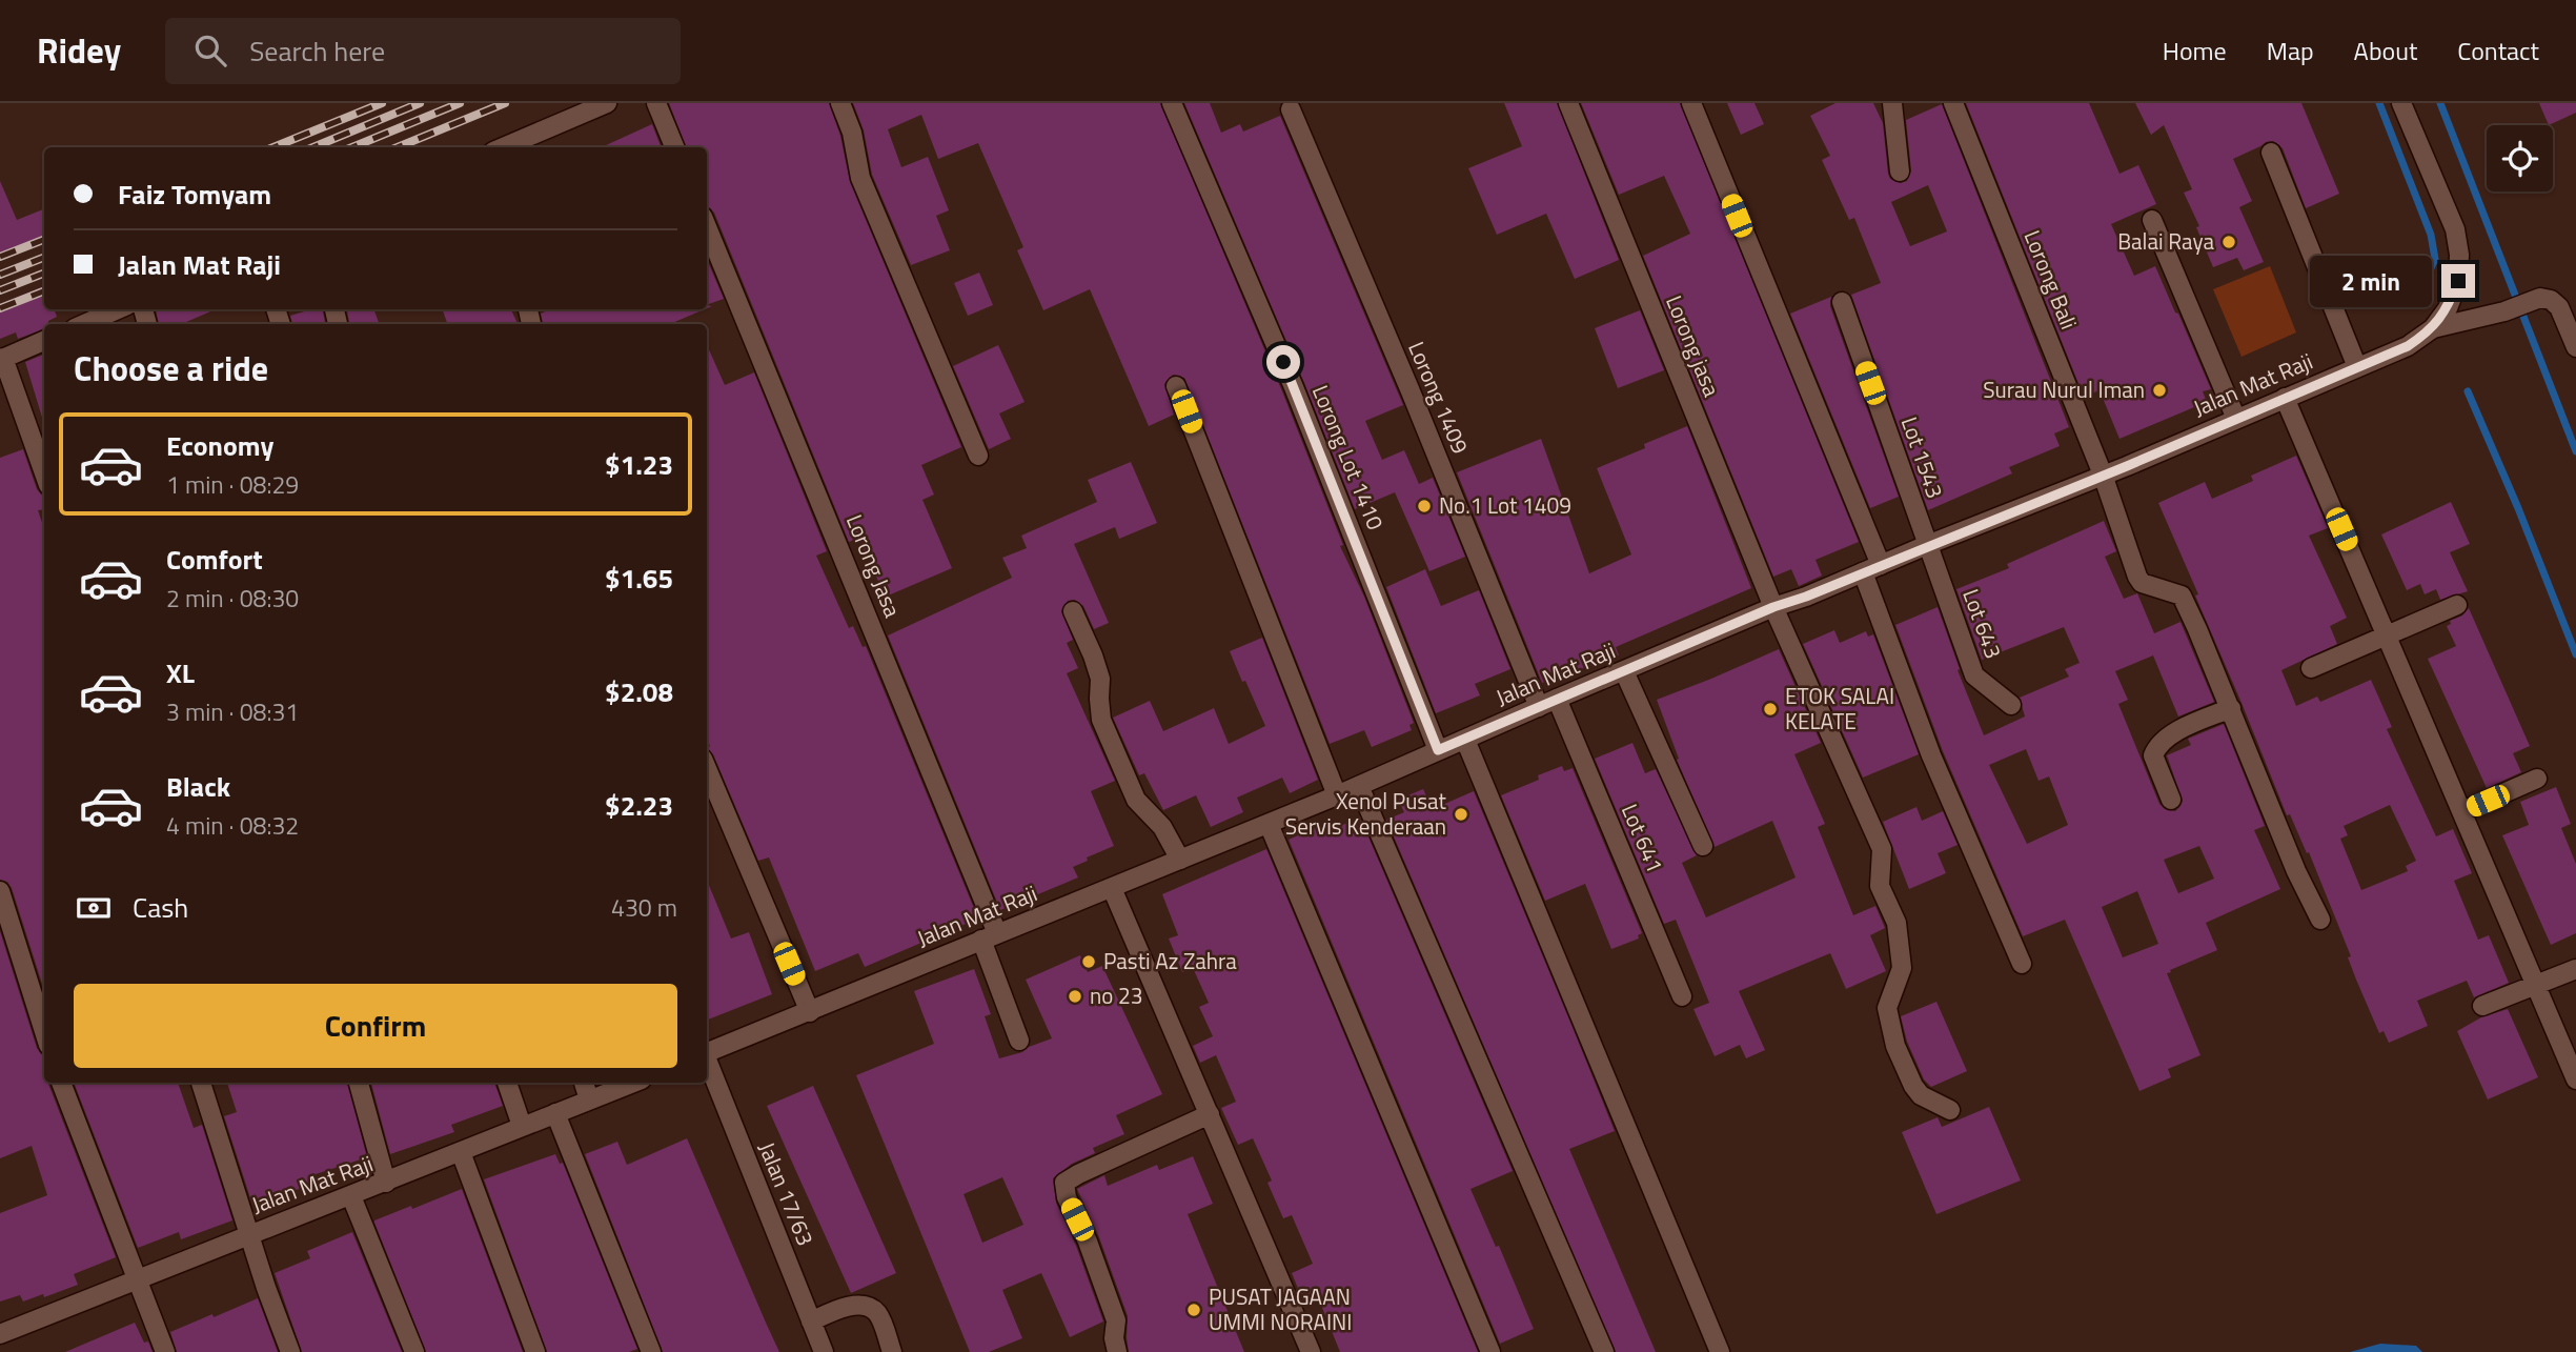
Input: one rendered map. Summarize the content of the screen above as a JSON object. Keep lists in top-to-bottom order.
{
  "streets": {
    "street": [
      "Lorong Bali",
      "Lorong jasa",
      "Jalan Mat Raji",
      "Lorong 1409",
      "Lorong Lot 1410",
      "Lot 1543",
      "Lorong Jasa",
      "Lot 643",
      "Lot 641",
      "Jalan 17/63"
    ]
  },
  "crossings": [
    ["Lorong Bali", "Jalan Mat Raji"],
    ["Lorong jasa", "Jalan Mat Raji"],
    ["Jalan Mat Raji", "Lorong 1409"],
    ["Jalan Mat Raji", "Lorong Lot 1410"],
    ["Jalan Mat Raji", "Lot 1543"],
    ["Jalan Mat Raji", "Lorong Jasa"],
    ["Jalan Mat Raji", "Lot 643"],
    ["Jalan Mat Raji", "Lot 641"],
    ["Lot 1543", "Lot 643"]
  ],
  "places": [
    "Balai Raya",
    "Surau Nurul Iman",
    "No.1 Lot 1409",
    "ETOK SALAI KELATE",
    "Xenol Pusat Servis Kenderaan",
    "Pasti Az Zahra",
    "no 23",
    "PUSAT JAGAAN UMMI NORAINI"
  ],
  "page": {
    "header": "Ridey",
    "search": "Search here",
    "nav": [
      "Home",
      "Map",
      "About",
      "Contact"
    ],
    "banner": ["Faiz Tomyam", "Jalan Mat Raji"],
    "bubble": "2 min",
    "heading": "Choose a ride",
    "list": [
      {
        "name": "Economy",
        "note": "1 min · 08:29",
        "value": "$1.23"
      },
      {
        "name": "Comfort",
        "note": "2 min · 08:30",
        "value": "$1.65"
      },
      {
        "name": "XL",
        "note": "3 min · 08:31",
        "value": "$2.08"
      },
      {
        "name": "Black",
        "note": "4 min · 08:32",
        "value": "$2.23"
      }
    ],
    "pay": ["Cash", "430 m"],
    "buttons": "Confirm"
  }
}
